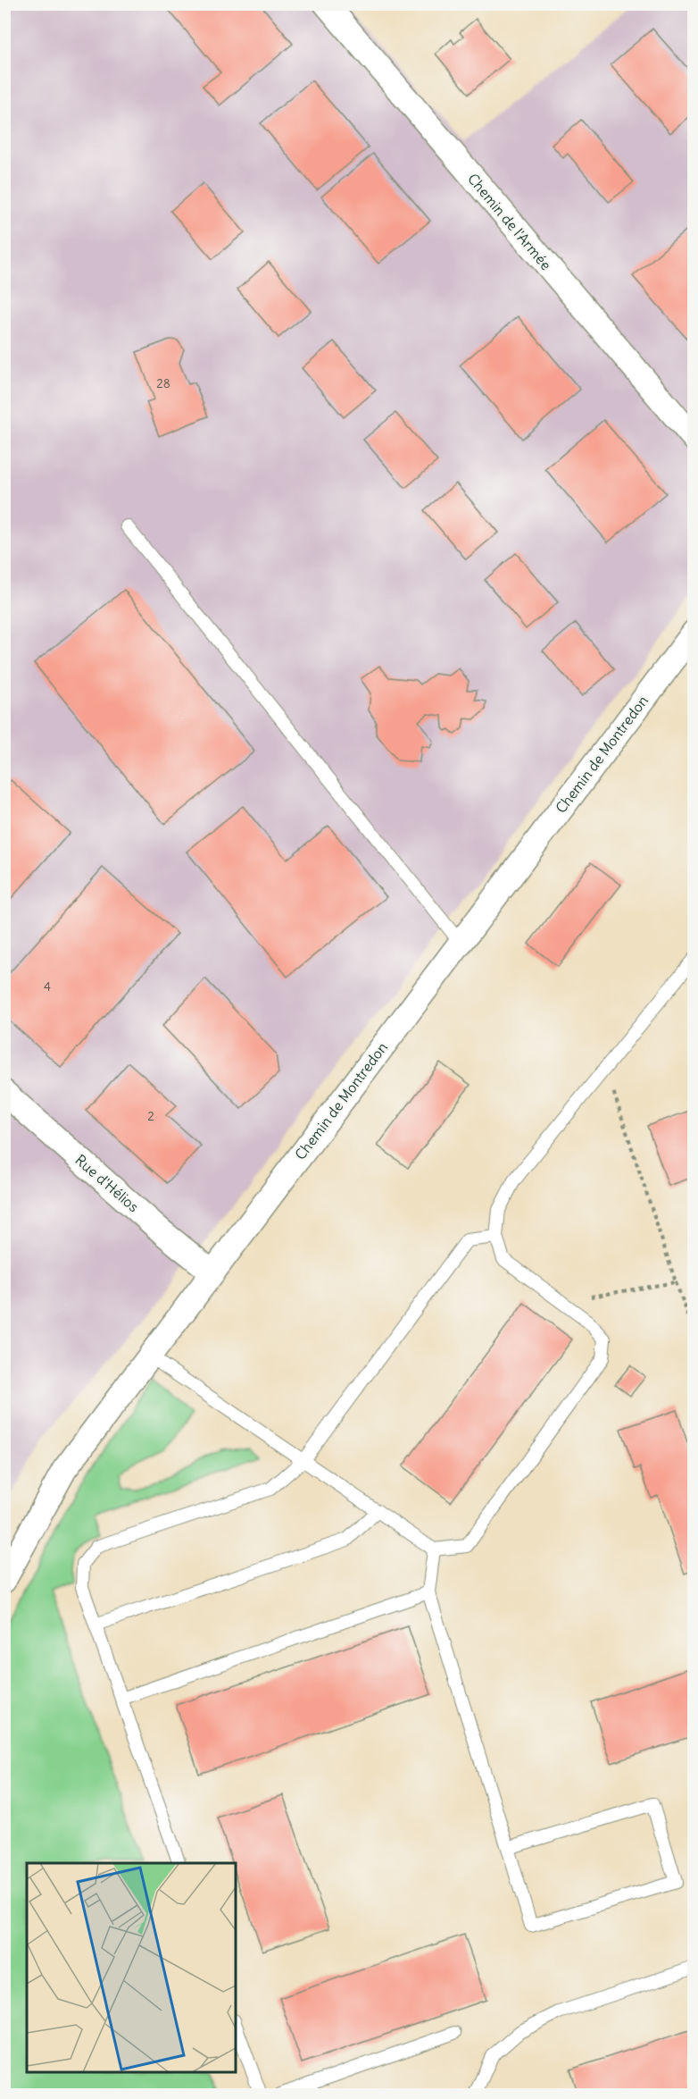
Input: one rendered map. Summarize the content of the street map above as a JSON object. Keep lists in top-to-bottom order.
{
  "streets": {
    "street": ["Chemin de l'Armée", "Chemin de Montredon", "Rue d'Hélios"]
  },
  "crossings": [
    ["Chemin de Montredon", "Rue d'Hélios"]
  ],
  "house_numbers": ["28", "4", "2"]
}
